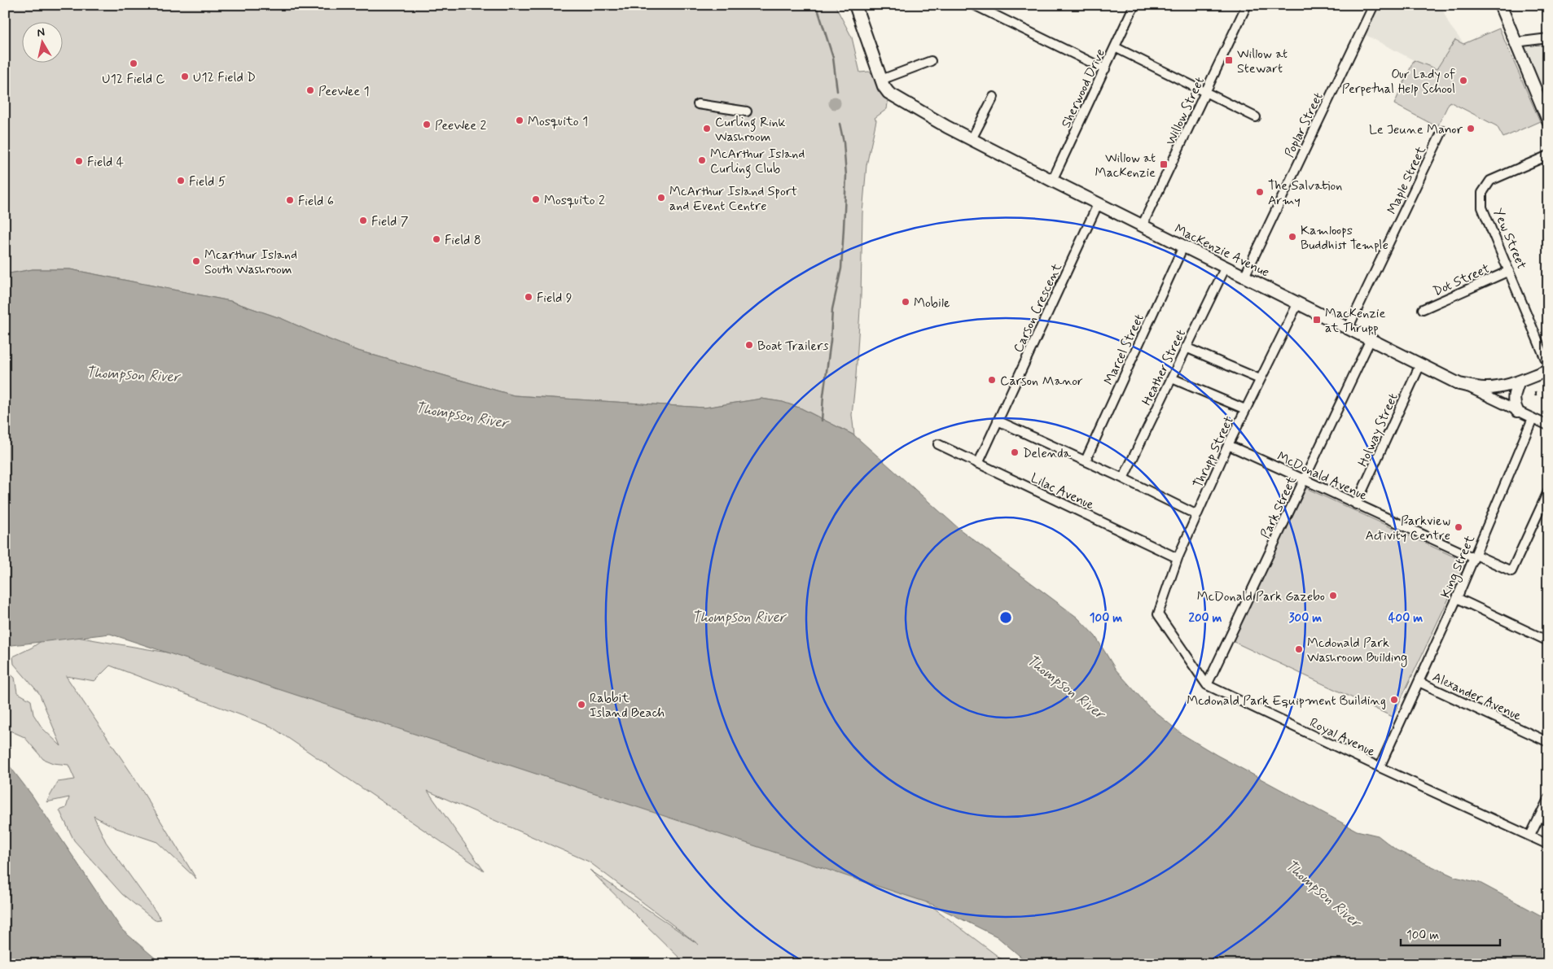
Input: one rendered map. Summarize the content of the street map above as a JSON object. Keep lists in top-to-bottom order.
{
  "streets": {
    "street": [
      "Sherwood Drive",
      "Willow Street",
      "Poplar Street",
      "Maple Street",
      "Yew Street",
      "MacKenzie Avenue",
      "Dot Street",
      "Carson Crescent",
      "Marcel Street",
      "Heather Street",
      "Holway Street",
      "Thrupp Street",
      "McDonald Avenue",
      "Lilac Avenue",
      "Park Street",
      "King Street",
      "Alexander Avenue",
      "Royal Avenue"
    ]
  },
  "crossings": [
    ["Sherwood Drive", "MacKenzie Avenue"],
    ["Willow Street", "MacKenzie Avenue"],
    ["Poplar Street", "MacKenzie Avenue"],
    ["Maple Street", "MacKenzie Avenue"],
    ["Yew Street", "Dot Street"],
    ["MacKenzie Avenue", "Carson Crescent"],
    ["MacKenzie Avenue", "Marcel Street"],
    ["MacKenzie Avenue", "Heather Street"],
    ["MacKenzie Avenue", "Holway Street"],
    ["MacKenzie Avenue", "Thrupp Street"],
    ["MacKenzie Avenue", "Park Street"],
    ["MacKenzie Avenue", "King Street"],
    ["Carson Crescent", "Lilac Avenue"],
    ["Holway Street", "McDonald Avenue"],
    ["Thrupp Street", "McDonald Avenue"],
    ["Thrupp Street", "Lilac Avenue"],
    ["Thrupp Street", "Royal Avenue"],
    ["McDonald Avenue", "Park Street"],
    ["McDonald Avenue", "King Street"],
    ["Park Street", "Royal Avenue"],
    ["King Street", "Alexander Avenue"],
    ["King Street", "Royal Avenue"]
  ],
  "water": ["Thompson River"],
  "places": {
    "transit": ["Willow at Stewart", "Willow at MacKenzie", "MacKenzie at Thrupp"],
    "other": [
      "U12 Field C",
      "U12 Field D",
      "Our Lady of Perpetual Help School",
      "PeeWee 1",
      "Mosquito 1",
      "PeeWee 2",
      "Curling Rink Washroom",
      "Le Jeune Manor",
      "McArthur Island Curling Club",
      "Field 4",
      "Field 5",
      "The Salvation Army",
      "McArthur Island Sport and Event Centre",
      "Mosquito 2",
      "Field 6",
      "Field 7",
      "Kamloops Buddhist Temple",
      "Field 8",
      "Mcarthur Island South Washroom",
      "Field 9",
      "Mobile",
      "Boat Trailers",
      "Carson Manor",
      "Delenda",
      "Parkview Activity Centre",
      "McDonald Park Gazebo",
      "Mcdonald Park Washroom Building",
      "Mcdonald Park Equipment Building",
      "Rabbit Island Beach"
    ]
  },
  "scale_bar": "100 m",
  "north": "top",
  "rings": [
    "100 m",
    "200 m",
    "300 m",
    "400 m"
  ]
}
